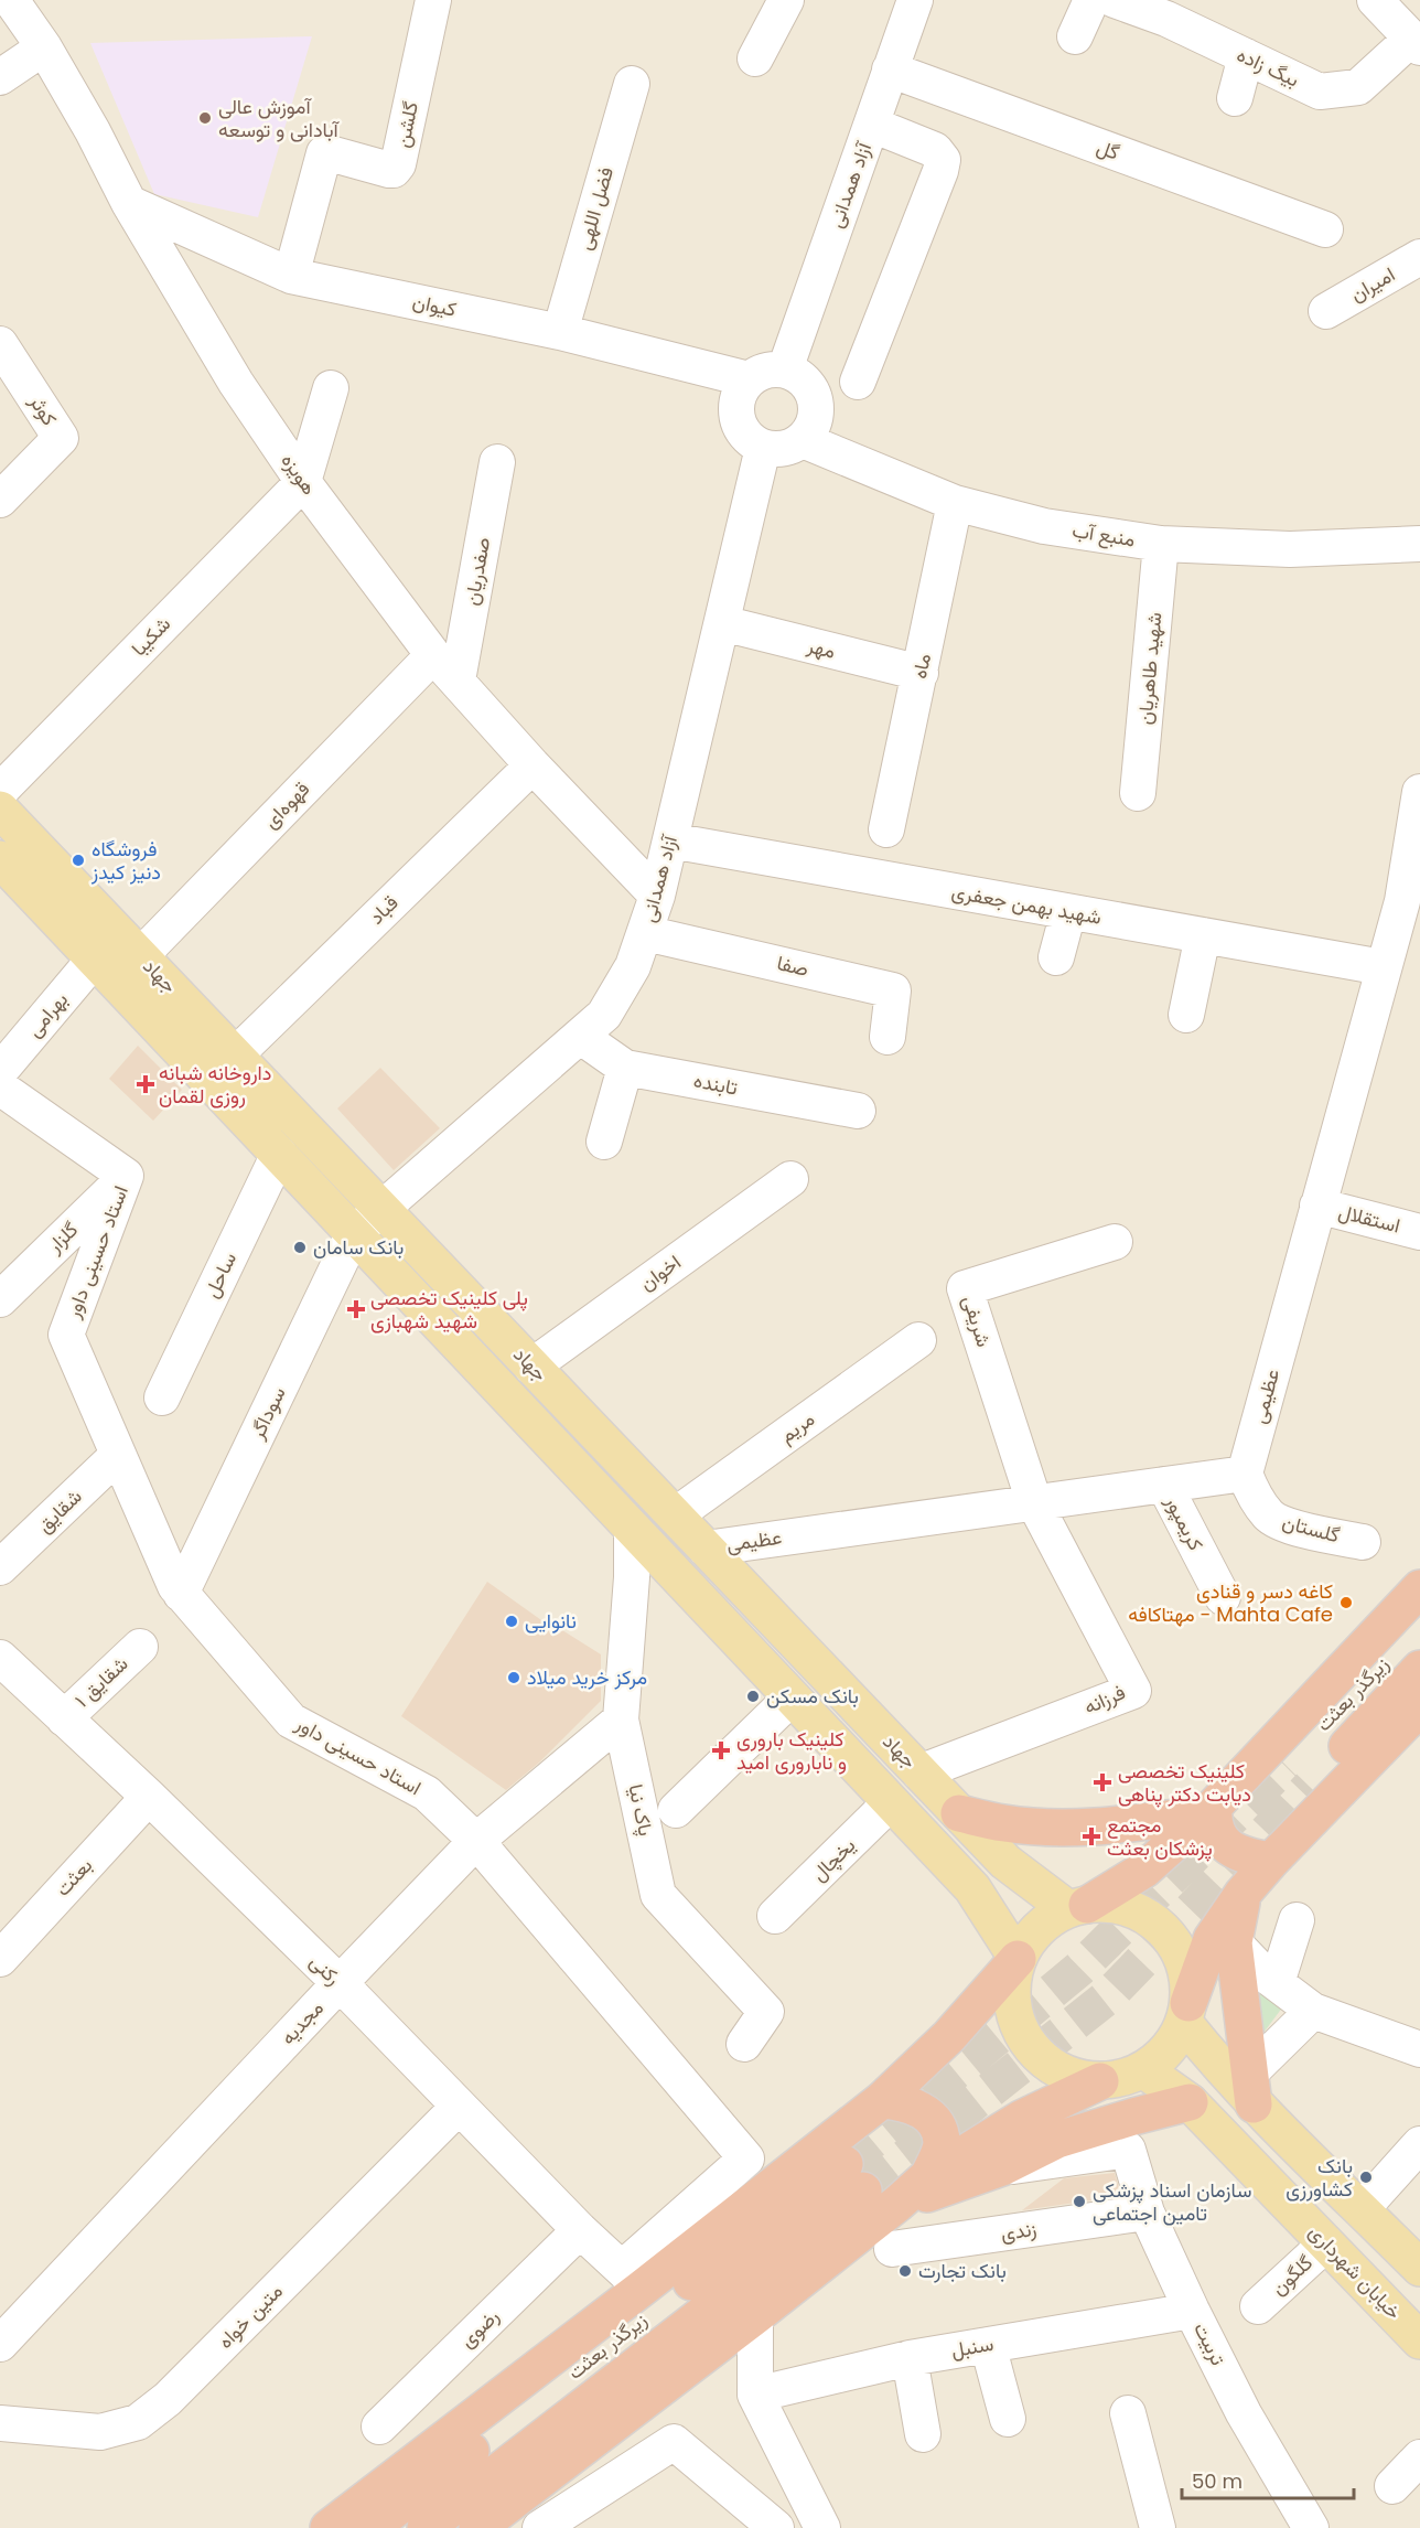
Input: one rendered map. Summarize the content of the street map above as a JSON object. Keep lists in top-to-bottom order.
{
  "streets": {
    "highway": ["زیرگذر بعثت"],
    "main road": ["جهاد", "خیابان شهرداری"],
    "street": [
      "بیگ زاده",
      "گلشن",
      "گل",
      "آزاد همدانی",
      "فضل اللهی",
      "امیران",
      "کیوان",
      "کوثر",
      "هویزه",
      "منبع آب",
      "صفدریان",
      "شکیبا",
      "مهر",
      "ماه",
      "شهید طاهریان",
      "قهوه‌ای",
      "شهید بهمن جعفری",
      "قباد",
      "صفا",
      "بهرامی",
      "تابنده",
      "استقلال",
      "گلزار",
      "استاد حسینی داور",
      "اخوان",
      "ساحل",
      "شریفی",
      "عظیمی",
      "سوداگر",
      "مریم",
      "شقایق",
      "کریمپور",
      "گلستان",
      "شقایق ۱",
      "فرزانه",
      "پاک نیا",
      "یخچال",
      "بعثت",
      "رکنی",
      "مجدیه",
      "زندی",
      "گلگون",
      "متین خواه",
      "رضوی",
      "تربیت",
      "سنبل"
    ]
  },
  "crossings": [
    ["گلشن", "کیوان"],
    ["گل", "آزاد همدانی"],
    ["آزاد همدانی", "کیوان"],
    ["آزاد همدانی", "هویزه"],
    ["آزاد همدانی", "منبع آب"],
    ["آزاد همدانی", "مهر"],
    ["آزاد همدانی", "شهید بهمن جعفری"],
    ["آزاد همدانی", "صفا"],
    ["آزاد همدانی", "جهاد"],
    ["آزاد همدانی", "تابنده"],
    ["آزاد همدانی", "سوداگر"],
    ["فضل اللهی", "کیوان"],
    ["کیوان", "هویزه"],
    ["کیوان", "منبع آب"],
    ["هویزه", "صفدریان"],
    ["هویزه", "شکیبا"],
    ["هویزه", "قهوه‌ای"],
    ["هویزه", "قباد"],
    ["منبع آب", "ماه"],
    ["منبع آب", "شهید طاهریان"],
    ["مهر", "ماه"],
    ["قهوه‌ای", "جهاد"],
    ["شهید بهمن جعفری", "عظیمی"],
    ["قباد", "جهاد"],
    ["جهاد", "بهرامی"],
    ["جهاد", "اخوان"],
    ["جهاد", "ساحل"],
    ["جهاد", "عظیمی"],
    ["جهاد", "سوداگر"],
    ["جهاد", "مریم"],
    ["جهاد", "فرزانه"],
    ["جهاد", "پاک نیا"],
    ["جهاد", "یخچال"],
    ["جهاد", "خیابان شهرداری"],
    ["استقلال", "عظیمی"],
    ["گلزار", "استاد حسینی داور"],
    ["استاد حسینی داور", "سوداگر"],
    ["استاد حسینی داور", "شقایق"],
    ["استاد حسینی داور", "رکنی"],
    ["استاد حسینی داور", "مجدیه"],
    ["شریفی", "عظیمی"],
    ["شریفی", "فرزانه"],
    ["عظیمی", "کریمپور"],
    ["عظیمی", "گلستان"],
    ["عظیمی", "فرزانه"],
    ["شقایق ۱", "رکنی"],
    ["پاک نیا", "مجدیه"],
    ["بعثت", "رکنی"],
    ["رکنی", "مجدیه"],
    ["رکنی", "متین خواه"],
    ["رکنی", "رضوی"],
    ["زندی", "تربیت"],
    ["خیابان شهرداری", "گلگون"],
    ["تربیت", "سنبل"]
  ],
  "places": {
    "other": [
      "آموزش عالی آبادانی و توسعه",
      "فروشگاه دنیز کیدز",
      "بانک سامان",
      "کاغه دسر و قنادی مهتاکافه - Mahta Cafe",
      "نانوایی",
      "مرکز خرید میلاد",
      "بانک مسکن",
      "بانک کشاورزی",
      "سازمان اسناد پزشکی تامین اجتماعی",
      "بانک تجارت"
    ],
    "health": [
      "داروخانه شبانه روزی لقمان",
      "پلی کلینیک تخصصی شهید شهبازی",
      "کلینیک باروری و ناباروری امید",
      "کلینیک تخصصی دیابت دکتر پناهی",
      "مجتمع پزشکان بعثت"
    ]
  },
  "scale_bar": "50 m"
}
